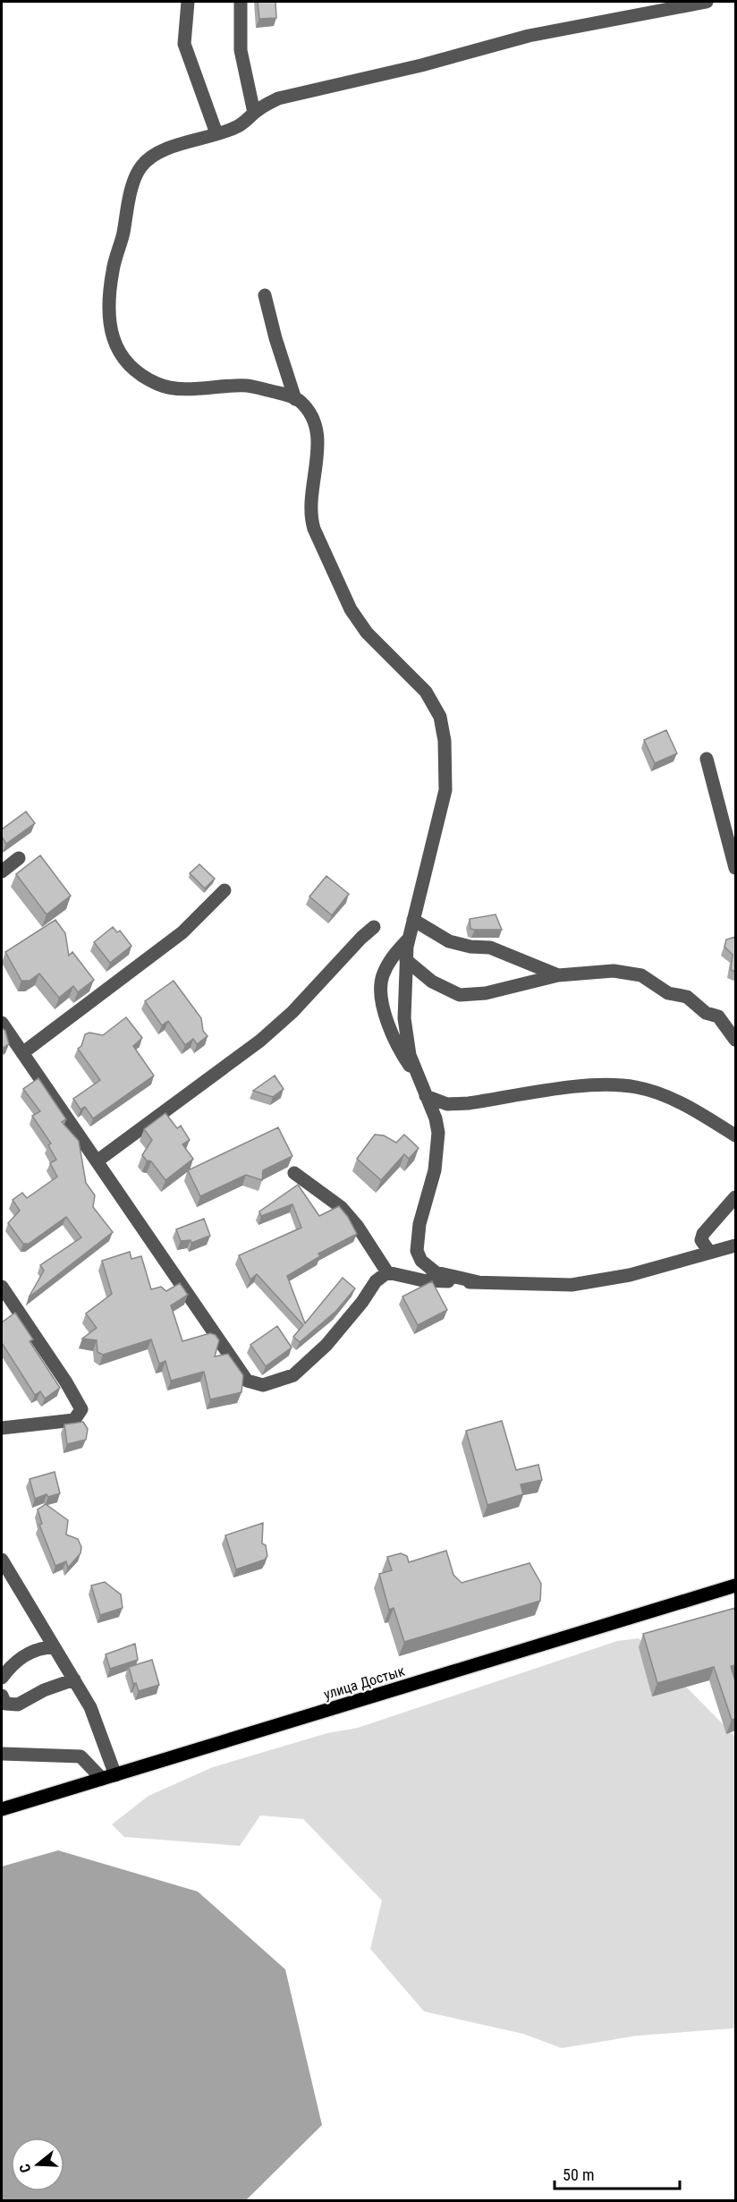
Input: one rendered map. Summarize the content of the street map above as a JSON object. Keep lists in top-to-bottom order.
{
  "streets": {
    "main road": ["улица Достык"]
  },
  "scale_bar": "50 m",
  "north": "left"
}
